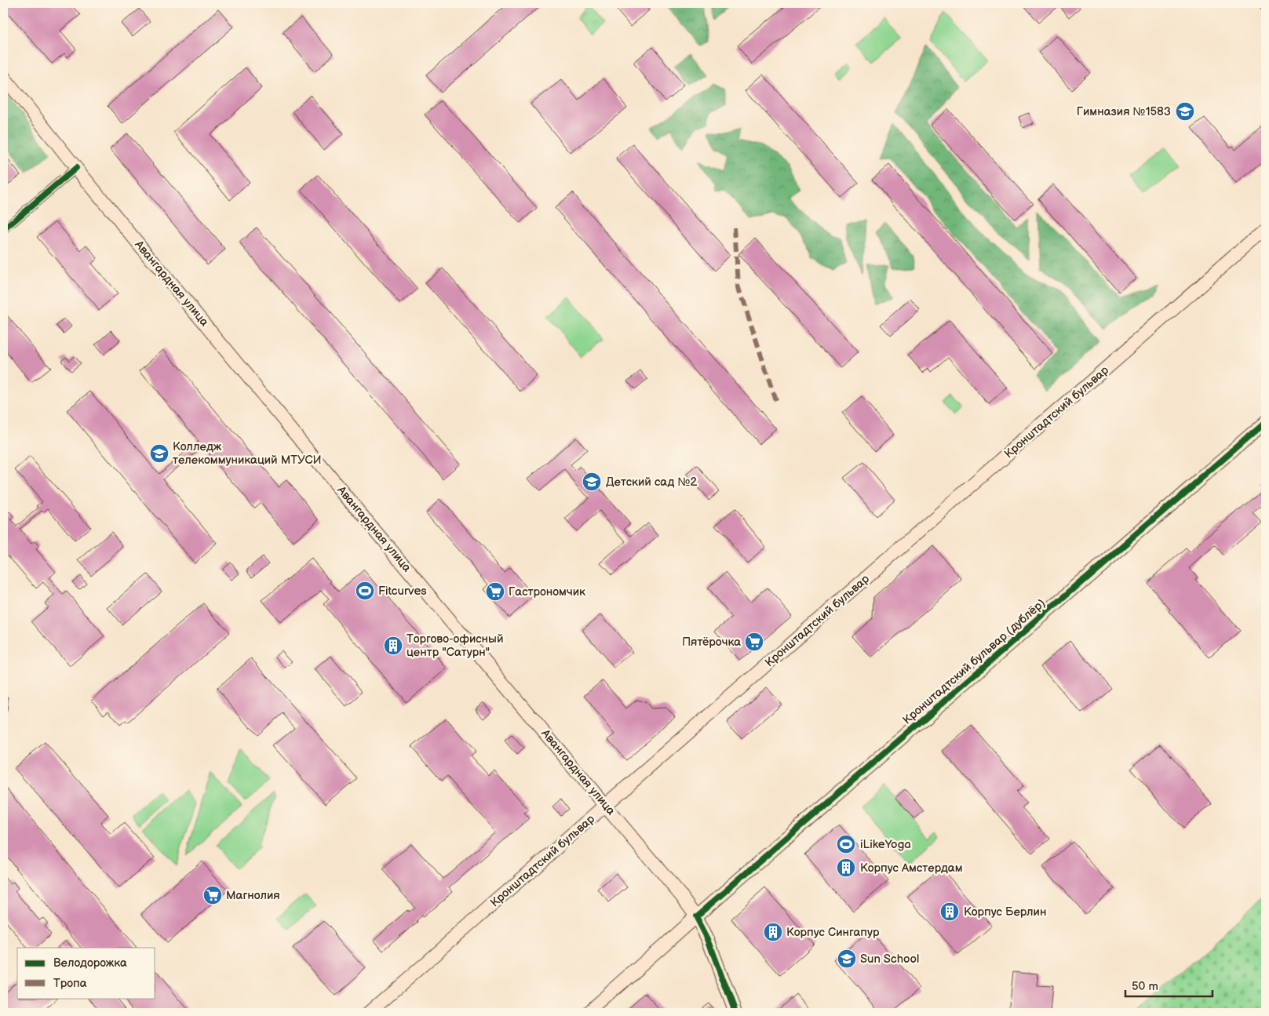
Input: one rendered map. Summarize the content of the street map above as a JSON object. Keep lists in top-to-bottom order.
{
  "streets": {
    "main road": ["Авангардная улица", "Кронштадтский бульвар", "Кронштадтский бульвар (дублёр)"]
  },
  "crossings": [
    ["Авангардная улица", "Кронштадтский бульвар"],
    ["Авангардная улица", "Кронштадтский бульвар (дублёр)"]
  ],
  "places": {
    "school or university": [
      "Гимназия №1583",
      "Колледж телекоммуникаций МТУСИ",
      "Детский сад №2",
      "Sun School"
    ],
    "sports": ["Fitcurves", "iLikeYoga"],
    "supermarket": ["Гастрономчик", "Пятёрочка", "Магнолия"],
    "building": [
      "Торгово-офисный центр \"Сатурн\"",
      "Корпус Амстердам",
      "Корпус Берлин",
      "Корпус Сингапур"
    ]
  },
  "legend": ["Велодорожка", "Тропа"],
  "scale_bar": "50 m"
}
